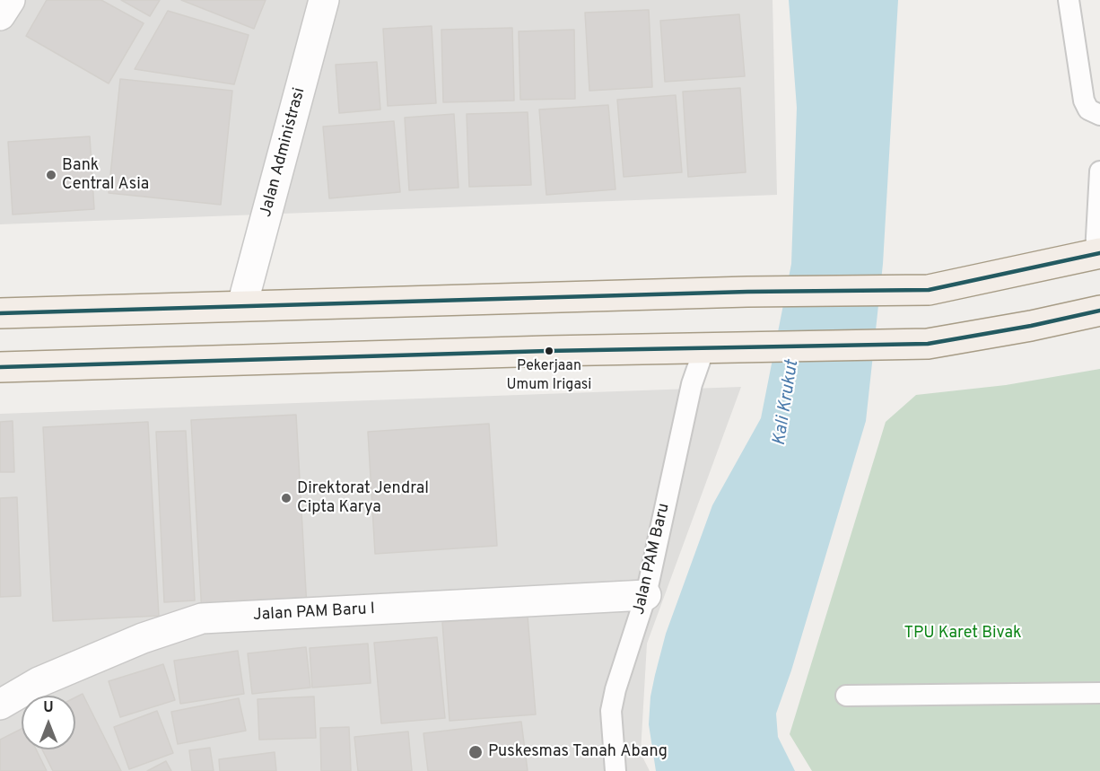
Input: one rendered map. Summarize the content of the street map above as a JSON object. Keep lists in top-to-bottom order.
{
  "streets": {
    "street": ["Jalan Administrasi", "Jalan PAM Baru I"],
    "lane": ["Jalan PAM Baru"]
  },
  "crossings": [
    ["Jalan PAM Baru", "Jalan PAM Baru I"]
  ],
  "water": ["Kali Krukut"],
  "parks": ["TPU Karet Bivak"],
  "places": [
    "Bank Central Asia",
    "Pekerjaan Umum Irigasi",
    "Direktorat Jendral Cipta Karya",
    "Puskesmas Tanah Abang"
  ],
  "north": "top"
}
